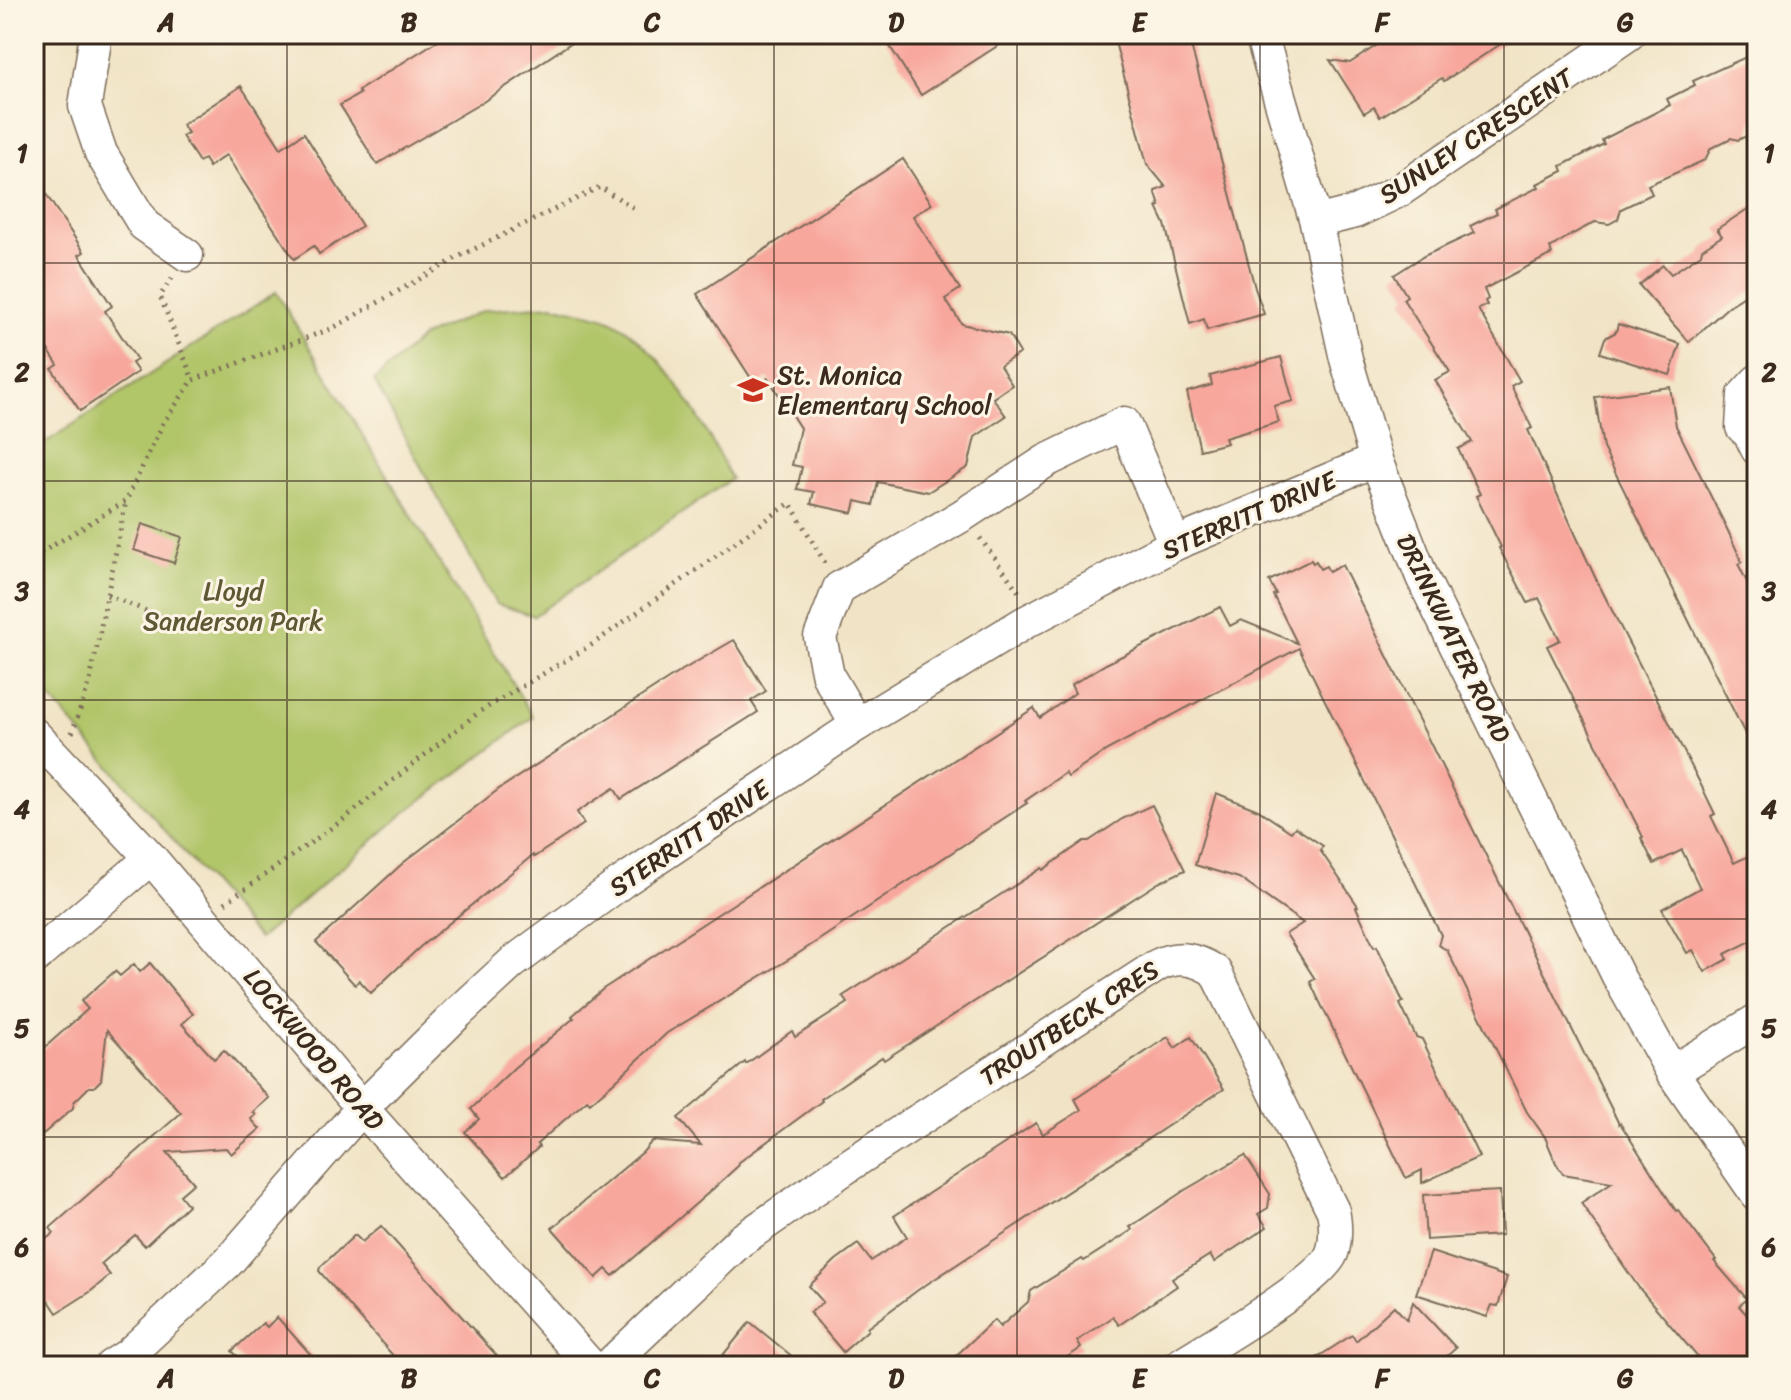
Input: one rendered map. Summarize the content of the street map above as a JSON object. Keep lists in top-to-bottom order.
{
  "streets": {
    "street": [
      "SUNLEY CRESCENT",
      "STERRITT DRIVE",
      "DRINKWATER ROAD",
      "TROUTBECK CRES",
      "LOCKWOOD ROAD"
    ]
  },
  "crossings": [
    ["SUNLEY CRESCENT", "DRINKWATER ROAD"],
    ["STERRITT DRIVE", "DRINKWATER ROAD"],
    ["STERRITT DRIVE", "LOCKWOOD ROAD"]
  ],
  "parks": ["Lloyd Sanderson Park"],
  "places": {
    "school or university": ["St. Monica Elementary School"]
  },
  "grid": {
    "columns": [
      "A",
      "B",
      "C",
      "D",
      "E",
      "F",
      "G"
    ],
    "rows": [
      "1",
      "2",
      "3",
      "4",
      "5",
      "6"
    ]
  }
}
